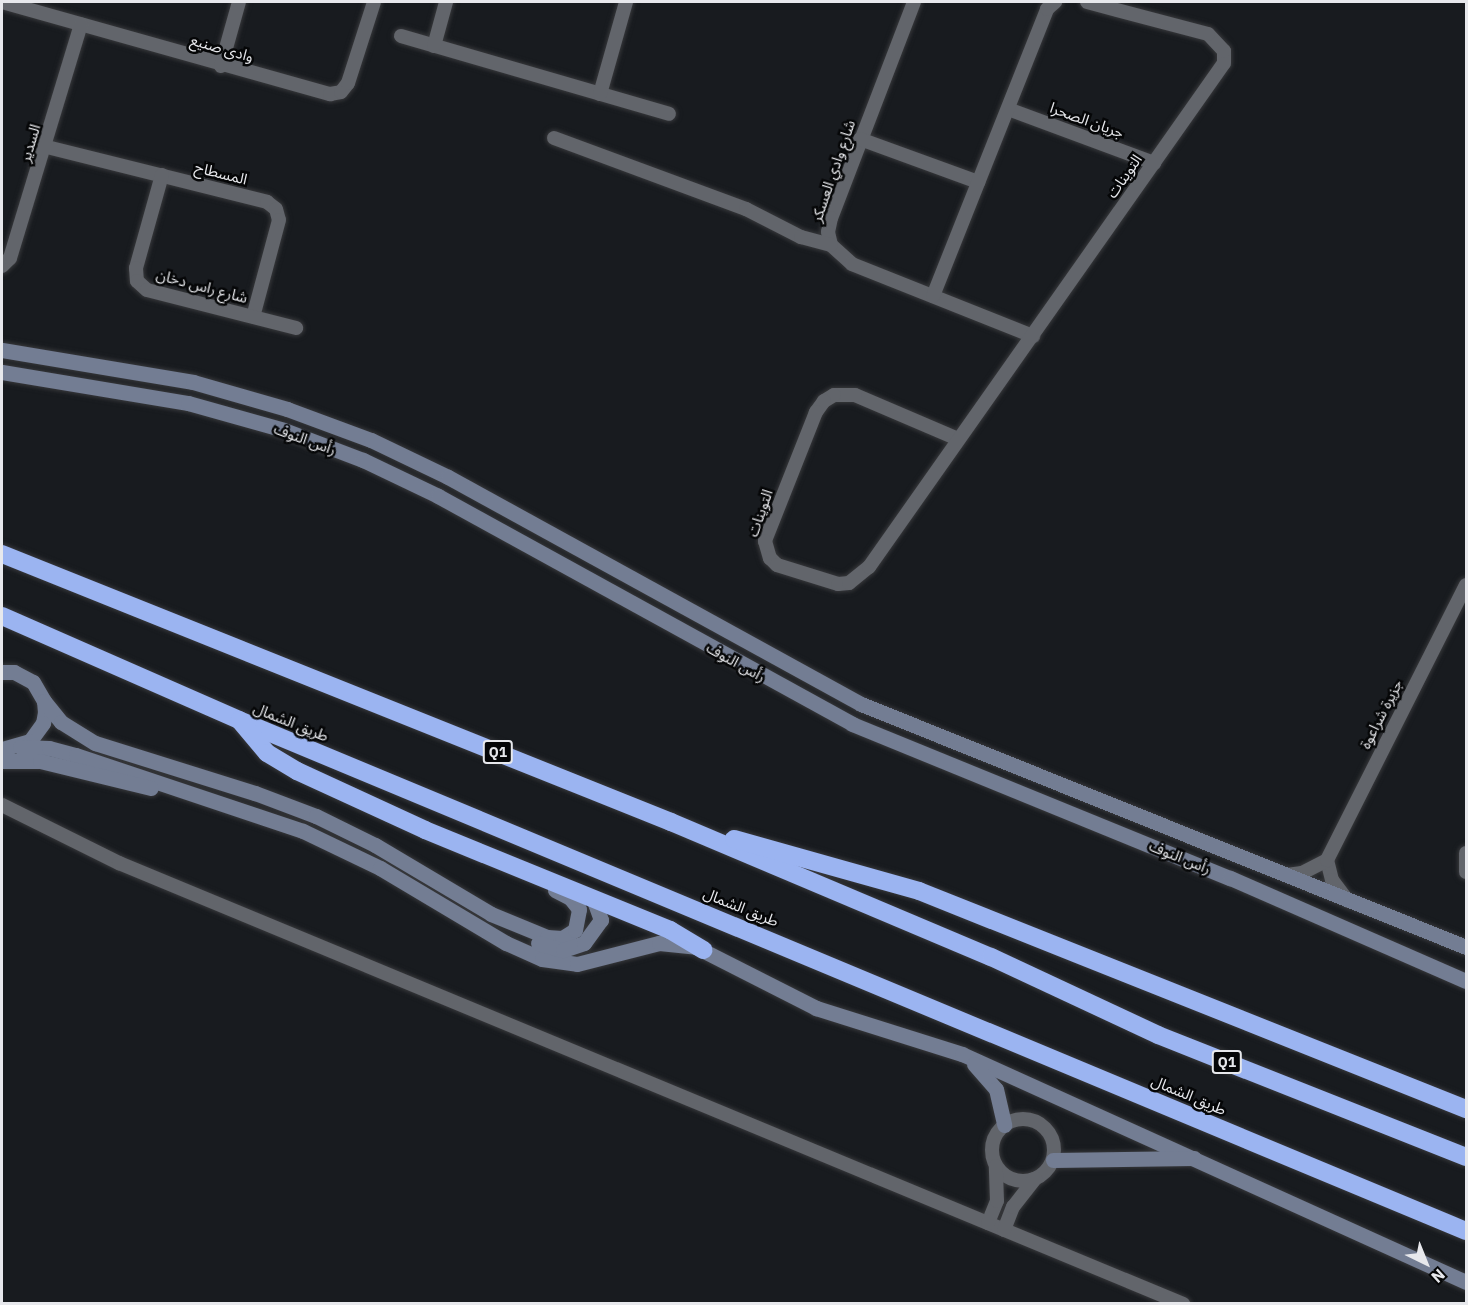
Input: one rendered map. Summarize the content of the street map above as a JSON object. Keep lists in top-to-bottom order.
{
  "streets": {
    "highway": ["طريق الشمال", "Q1"],
    "street": [
      "وادى صنيع",
      "جريان الصحرا",
      "السدير",
      "شارع وادي العسكر",
      "المسطاح",
      "التوينات",
      "شارع راس دخان",
      "رأس النوف",
      "جزيرة شراعوة"
    ]
  },
  "crossings": [
    ["وادى صنيع", "السدير"],
    ["جريان الصحرا", "التوينات"],
    ["السدير", "المسطاح"],
    ["شارع وادي العسكر", "التوينات"],
    ["المسطاح", "شارع راس دخان"]
  ],
  "north": "bottom right"
}
